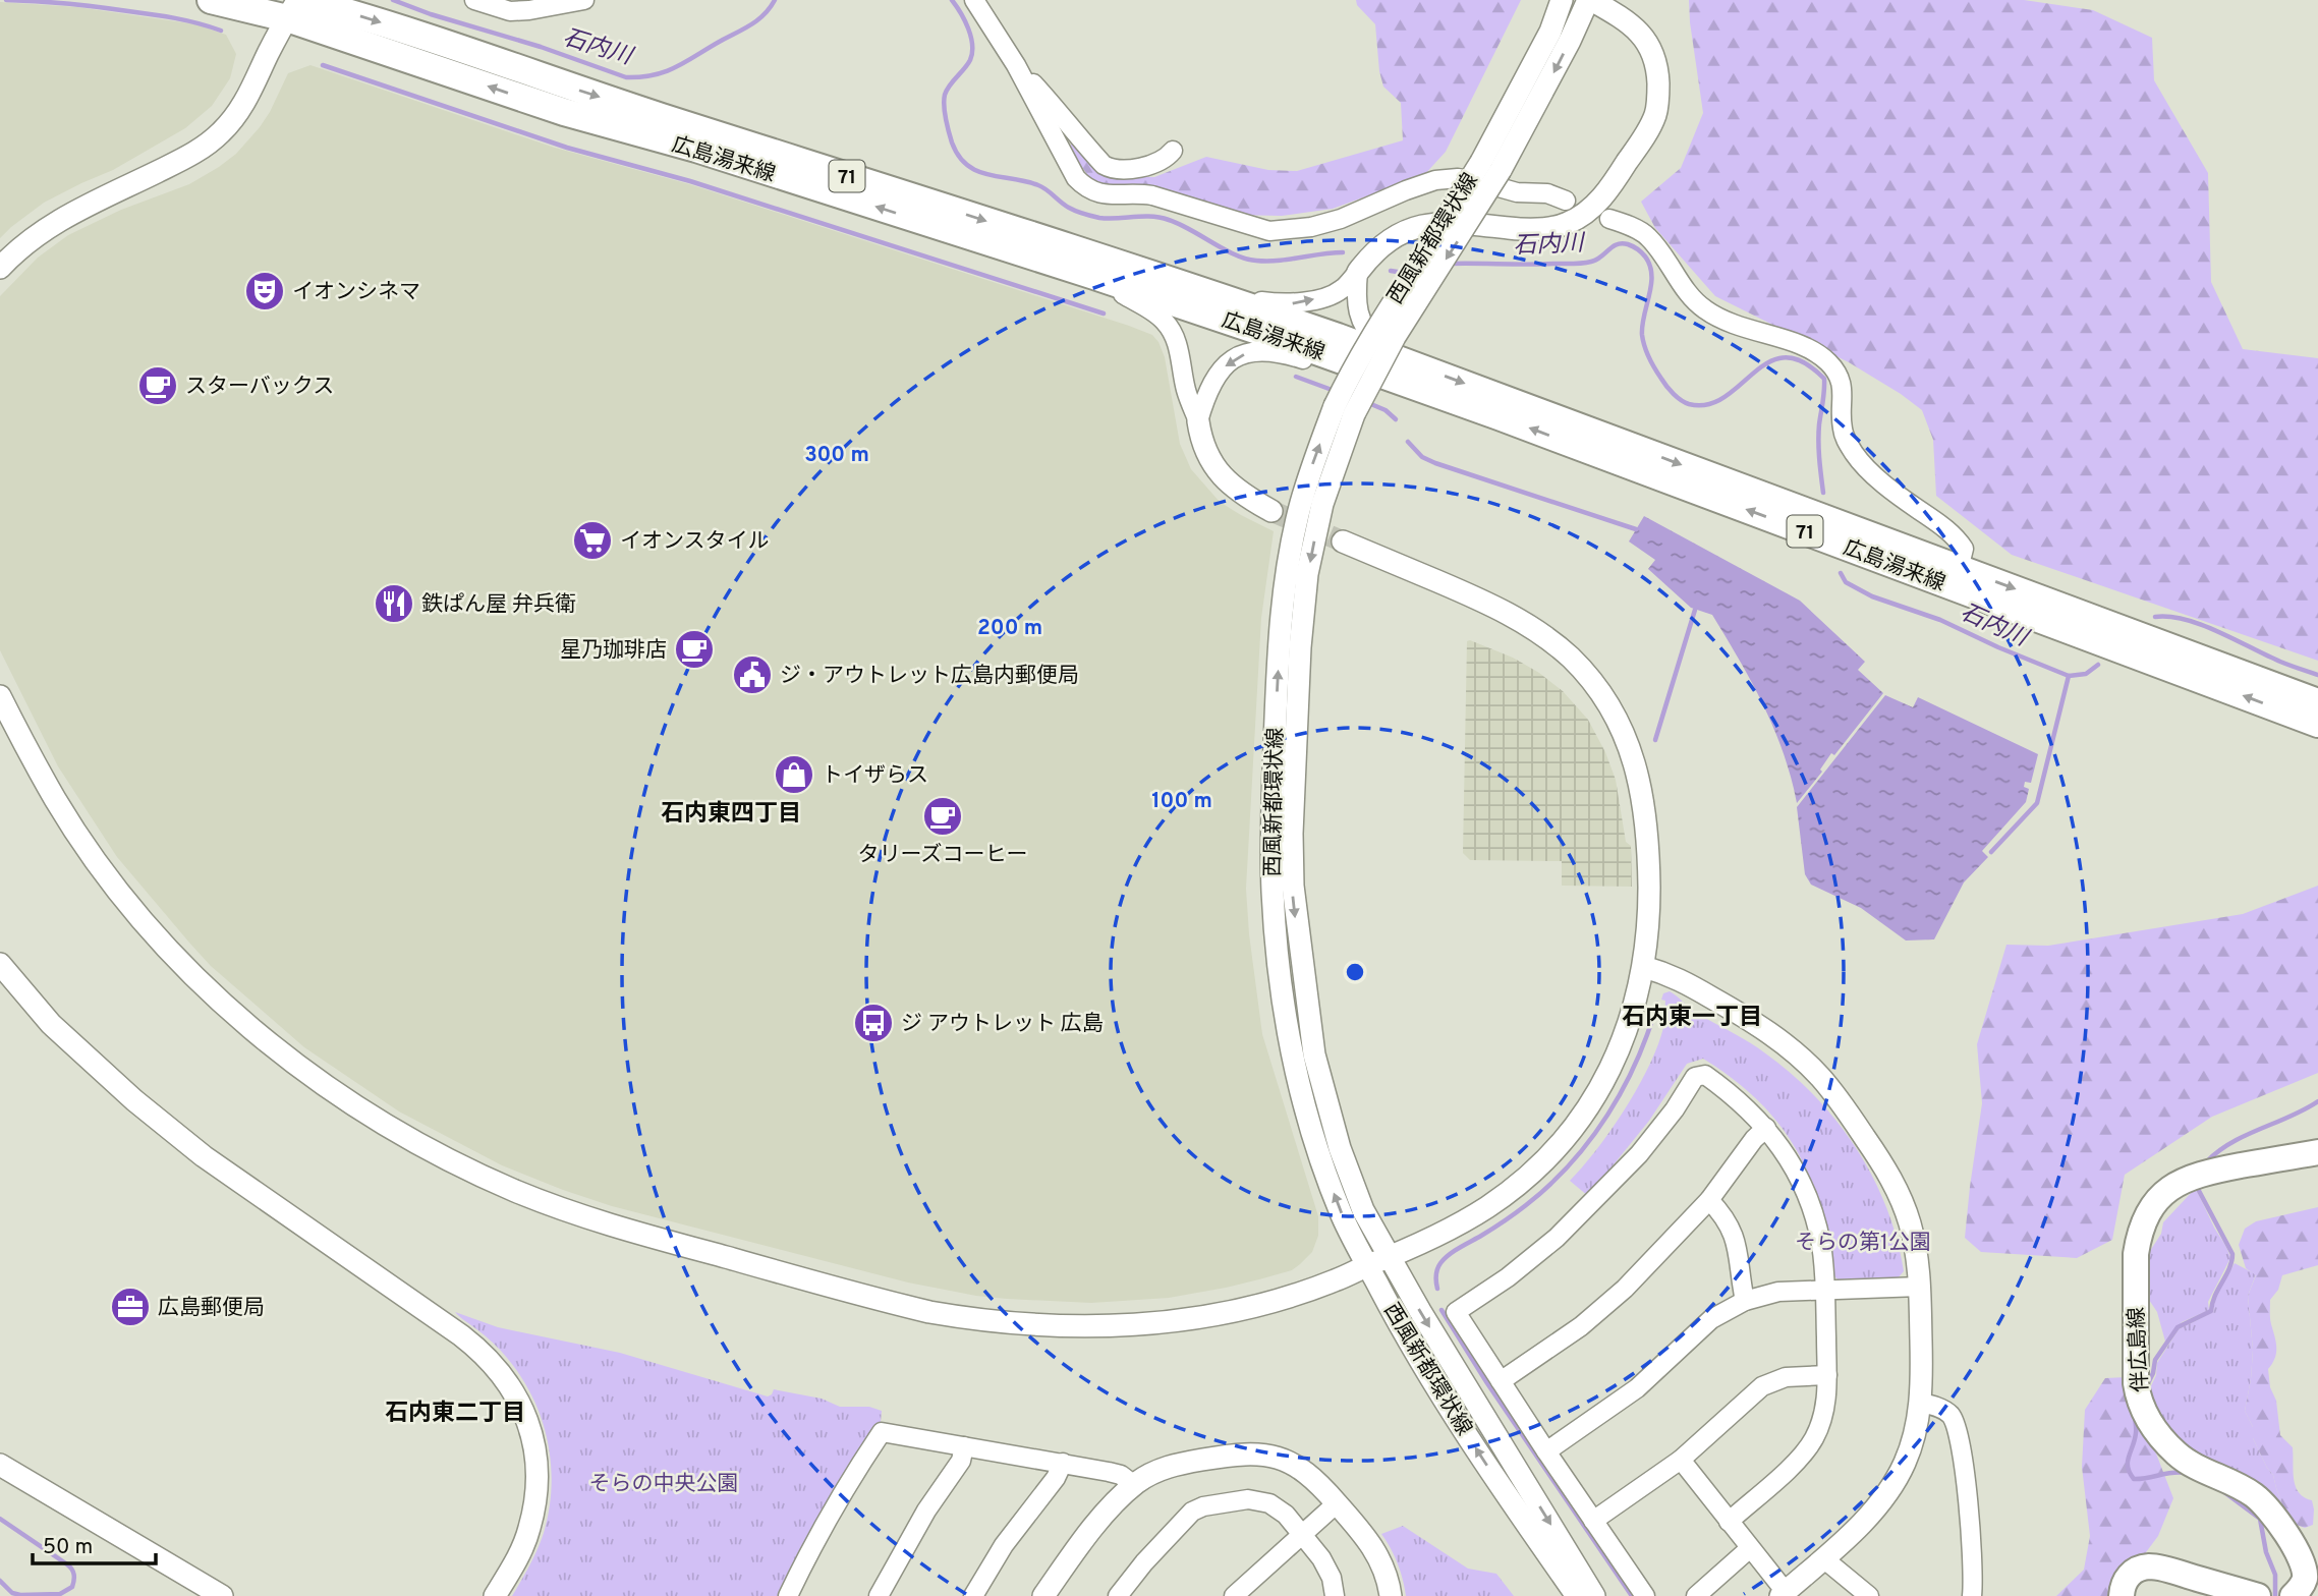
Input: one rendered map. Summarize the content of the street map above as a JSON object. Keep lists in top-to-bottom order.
{
  "streets": {
    "main road": ["広島湯来線", "71", "伴広島線"],
    "street": ["西風新都環状線"]
  },
  "districts": ["石内東四丁目", "石内東一丁目", "石内東二丁目"],
  "water": ["石内川"],
  "parks": ["そらの第1公園", "そらの中央公園"],
  "places": {
    "theatre": ["イオンシネマ"],
    "cafe": ["スターバックス", "星乃珈琲店", "タリーズコーヒー"],
    "supermarket": ["イオンスタイル"],
    "restaurant": ["鉄ぱん屋 弁兵衛"],
    "public building": ["ジ・アウトレット広島内郵便局"],
    "shop": ["トイザらス"],
    "bus stop": ["ジ アウトレット 広島"],
    "office": ["広島郵便局"]
  },
  "scale_bar": "50 m",
  "rings": ["300 m", "200 m", "100 m"]
}
